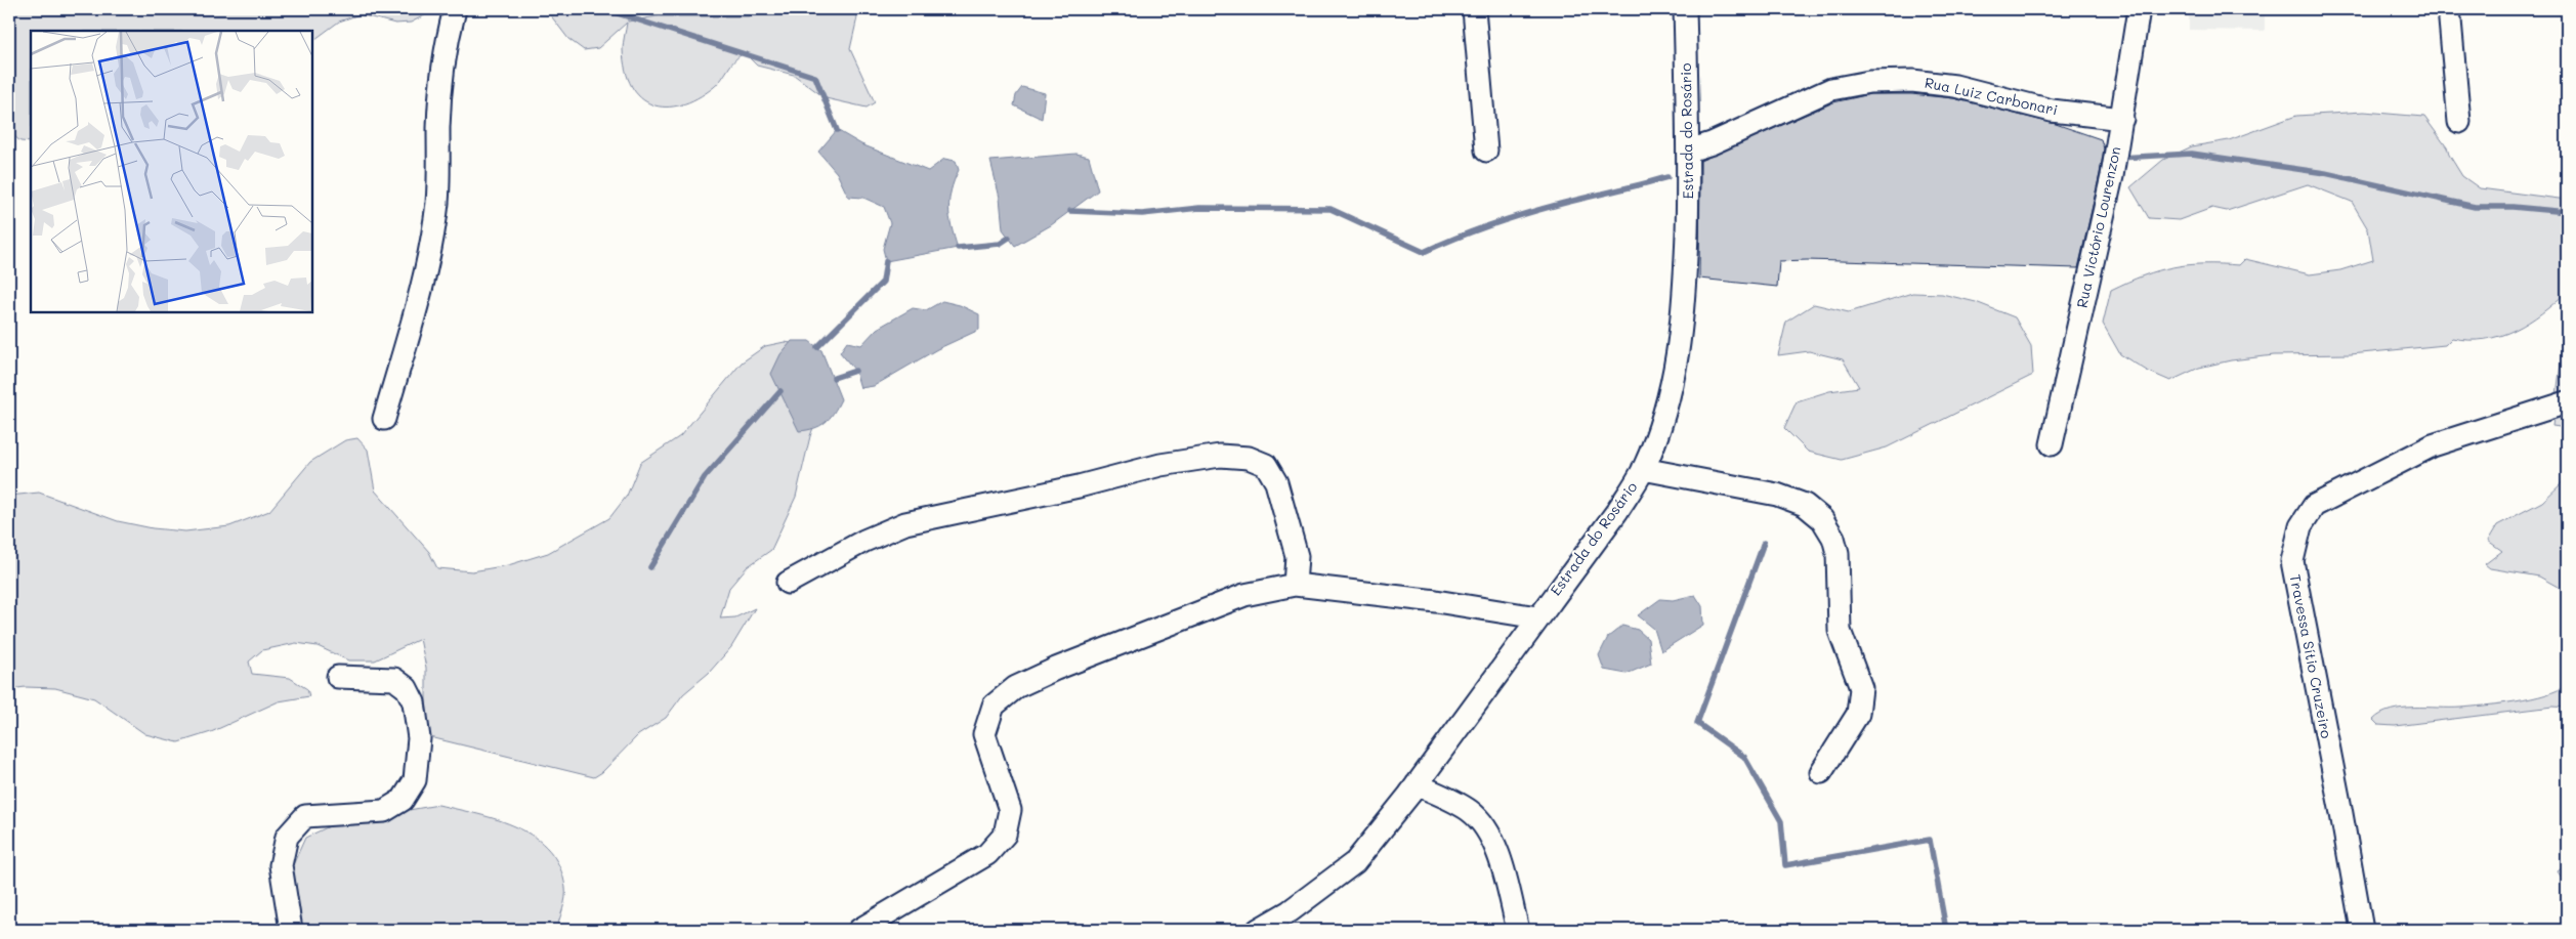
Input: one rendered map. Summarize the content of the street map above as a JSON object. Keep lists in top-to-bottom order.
{
  "streets": {
    "street": [
      "Rua Luiz Carbonari",
      "Estrada do Rosário",
      "Rua Victório Lourenzon",
      "Travessa Sítio Cruzeiro"
    ]
  },
  "crossings": [
    ["Rua Luiz Carbonari", "Estrada do Rosário"],
    ["Rua Luiz Carbonari", "Rua Victório Lourenzon"]
  ]
}
